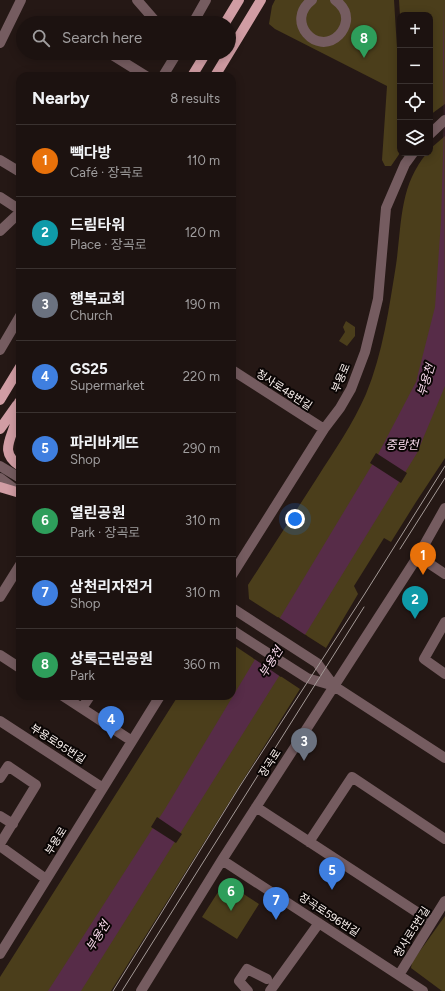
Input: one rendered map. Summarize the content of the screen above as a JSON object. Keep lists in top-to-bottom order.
{
  "streets": {
    "street": [
      "부용로",
      "청사로48번길",
      "부용로95번길",
      "장곡로",
      "장곡로596번길",
      "청사로5번길"
    ]
  },
  "crossings": [
    ["부용로", "청사로48번길"],
    ["부용로", "부용로95번길"],
    ["장곡로", "장곡로596번길"],
    ["장곡로596번길", "청사로5번길"]
  ],
  "water": ["부용천", "중랑천"],
  "page": {
    "map_buttons": ["+", "−"],
    "search": "Search here",
    "pins": [
      "8",
      "1",
      "2",
      "4",
      "3",
      "5",
      "6",
      "7"
    ],
    "heading": ["Nearby", "8 results"],
    "list": [
      {
        "mark": "1",
        "name": "빽다방",
        "note": "Café · 장곡로",
        "value": "110 m"
      },
      {
        "mark": "2",
        "name": "드림타워",
        "note": "Place · 장곡로",
        "value": "120 m"
      },
      {
        "mark": "3",
        "name": "행복교회",
        "note": "Church",
        "value": "190 m"
      },
      {
        "mark": "4",
        "name": "GS25",
        "note": "Supermarket",
        "value": "220 m"
      },
      {
        "mark": "5",
        "name": "파리바게뜨",
        "note": "Shop",
        "value": "290 m"
      },
      {
        "mark": "6",
        "name": "열린공원",
        "note": "Park · 장곡로",
        "value": "310 m"
      },
      {
        "mark": "7",
        "name": "삼천리자전거",
        "note": "Shop",
        "value": "310 m"
      },
      {
        "mark": "8",
        "name": "상록근린공원",
        "note": "Park",
        "value": "360 m"
      }
    ]
  }
}
